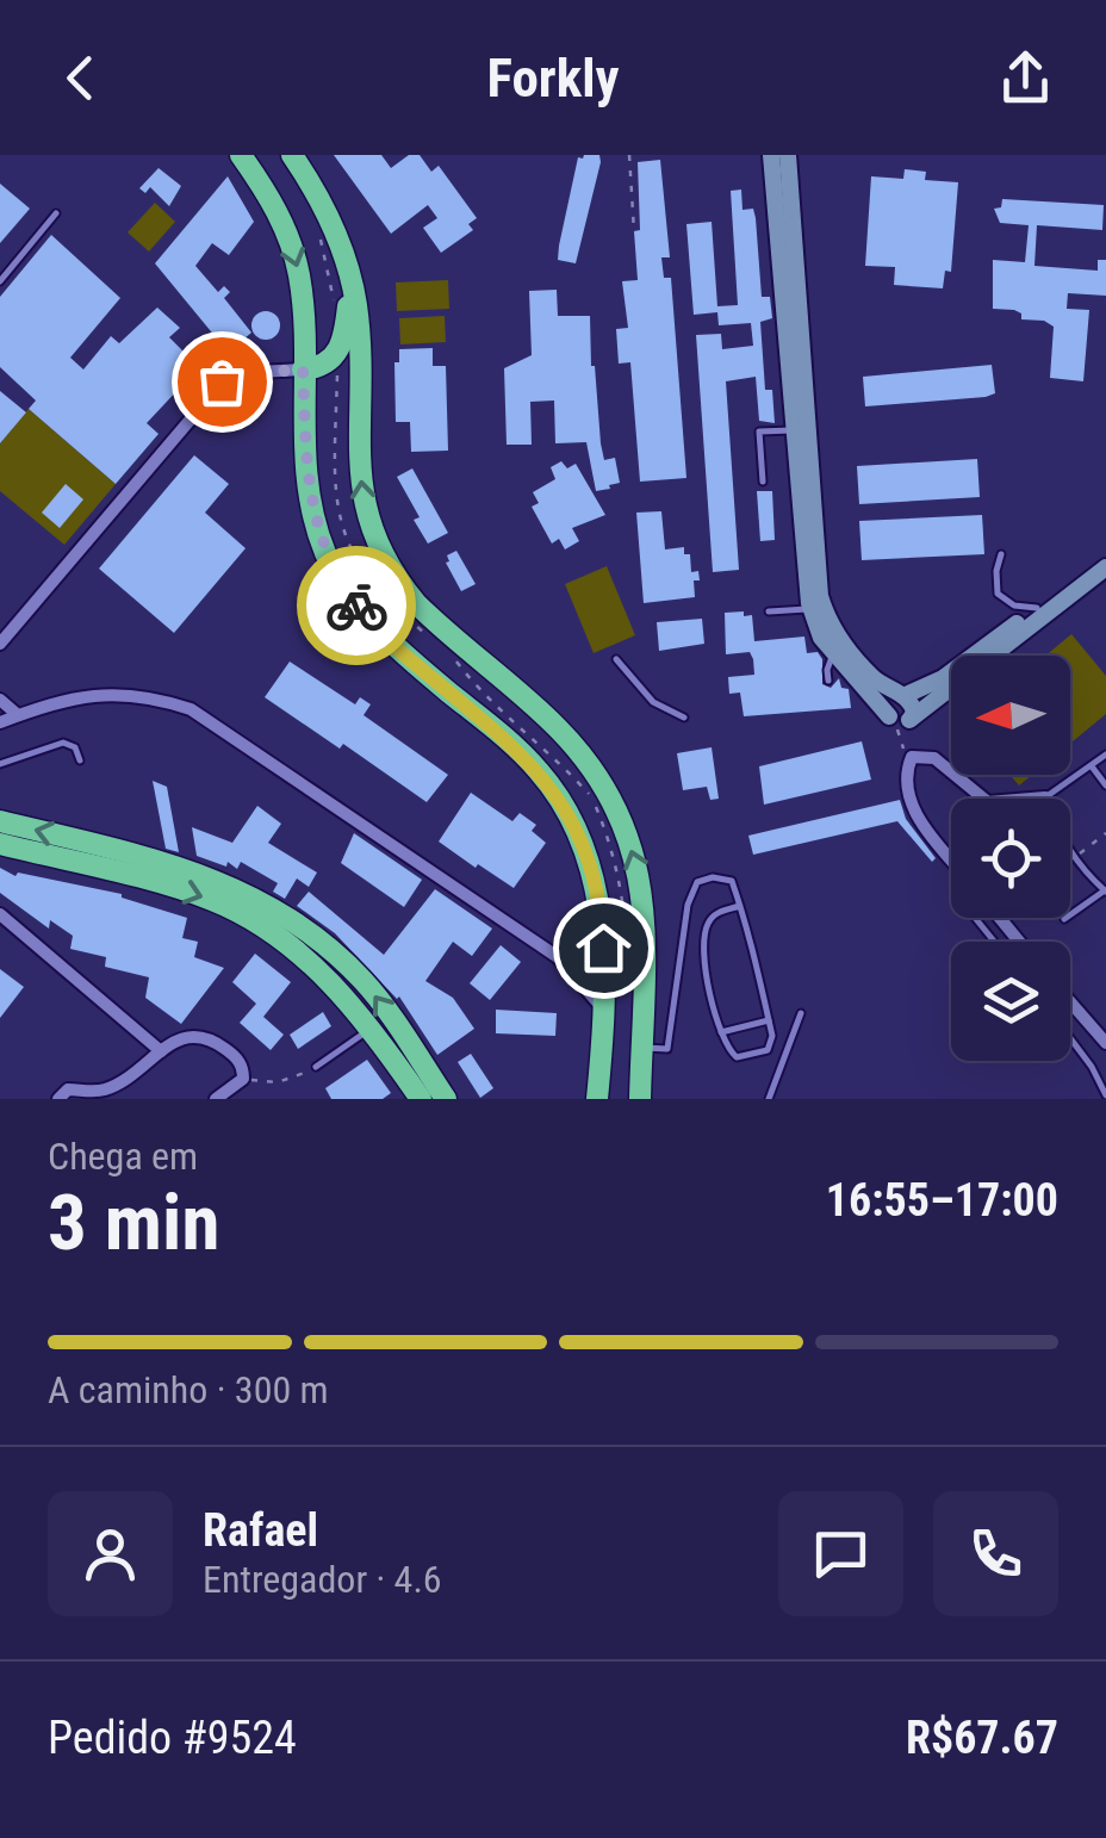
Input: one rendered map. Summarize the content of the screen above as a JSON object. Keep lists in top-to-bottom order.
{
  "north": "left",
  "page": {
    "header": "Forkly",
    "heading": ["3 min", "Chega em", "16:55–17:00"],
    "panel": [
      "Rafael",
      "Entregador · 4.6",
      "Pedido #9524",
      "R$67.67"
    ],
    "bar": "A caminho · 300 m"
  }
}
